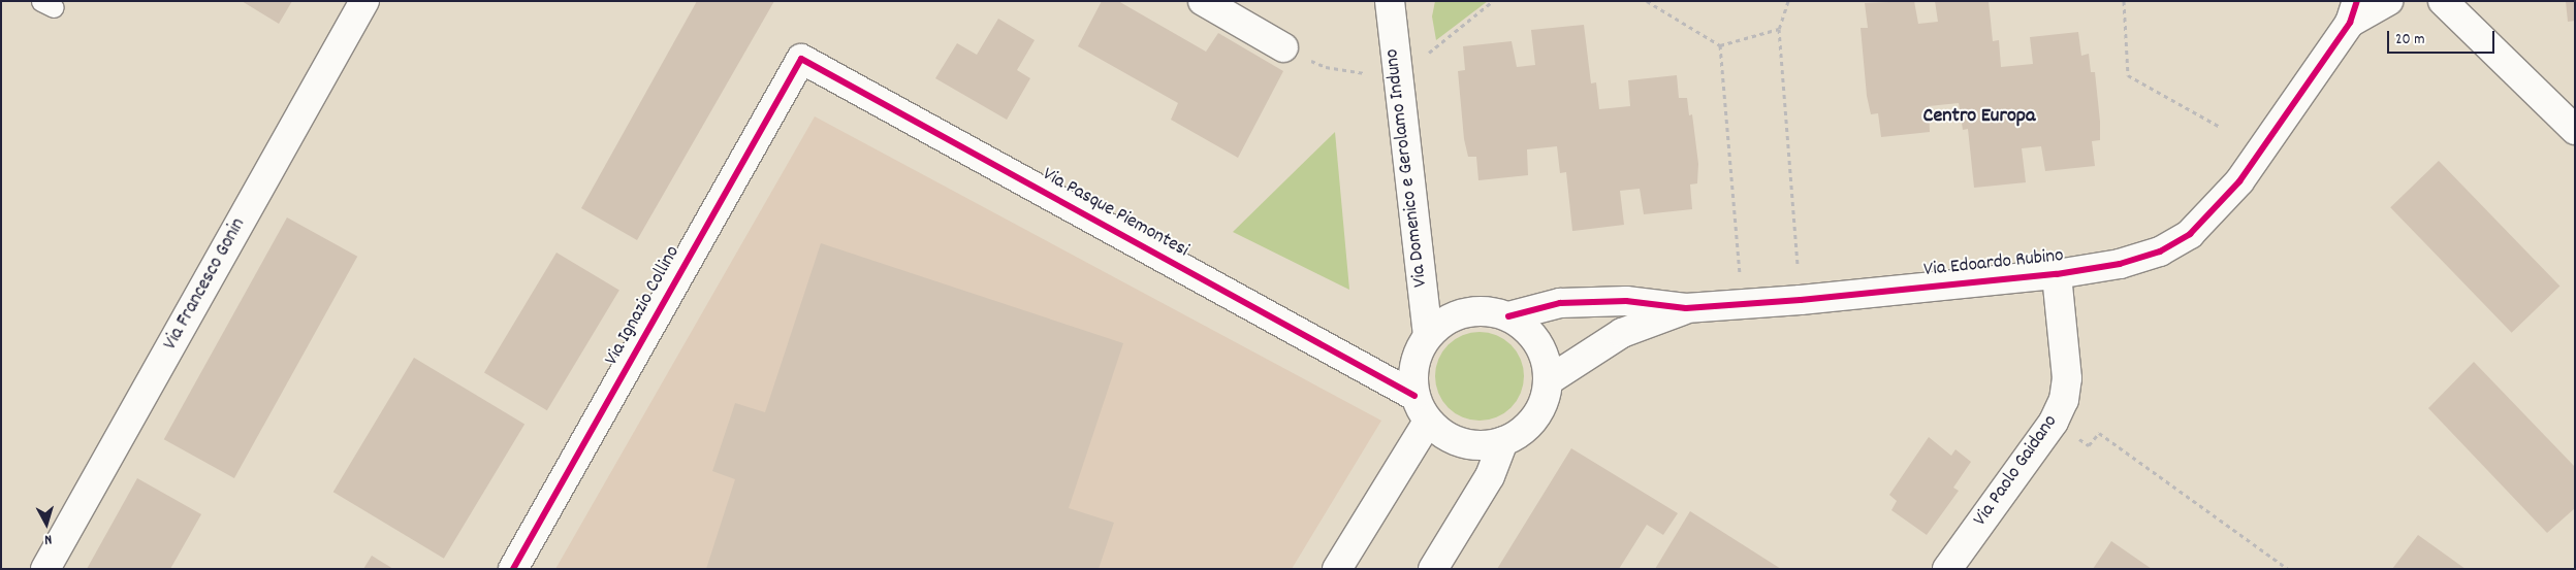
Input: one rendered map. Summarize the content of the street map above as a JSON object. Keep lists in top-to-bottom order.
{
  "streets": {
    "street": [
      "Via Domenico e Gerolamo Induno",
      "Via Pasque Piemontesi",
      "Via Edoardo Rubino",
      "Via Francesco Gonin",
      "Via Ignazio Collino",
      "Via Paolo Gaidano"
    ]
  },
  "crossings": [
    ["Via Domenico e Gerolamo Induno", "Via Pasque Piemontesi"],
    ["Via Domenico e Gerolamo Induno", "Via Edoardo Rubino"],
    ["Via Pasque Piemontesi", "Via Edoardo Rubino"],
    ["Via Pasque Piemontesi", "Via Ignazio Collino"],
    ["Via Edoardo Rubino", "Via Paolo Gaidano"]
  ],
  "districts": ["Centro Europa"],
  "scale_bar": "20 m",
  "north": "bottom"
}
